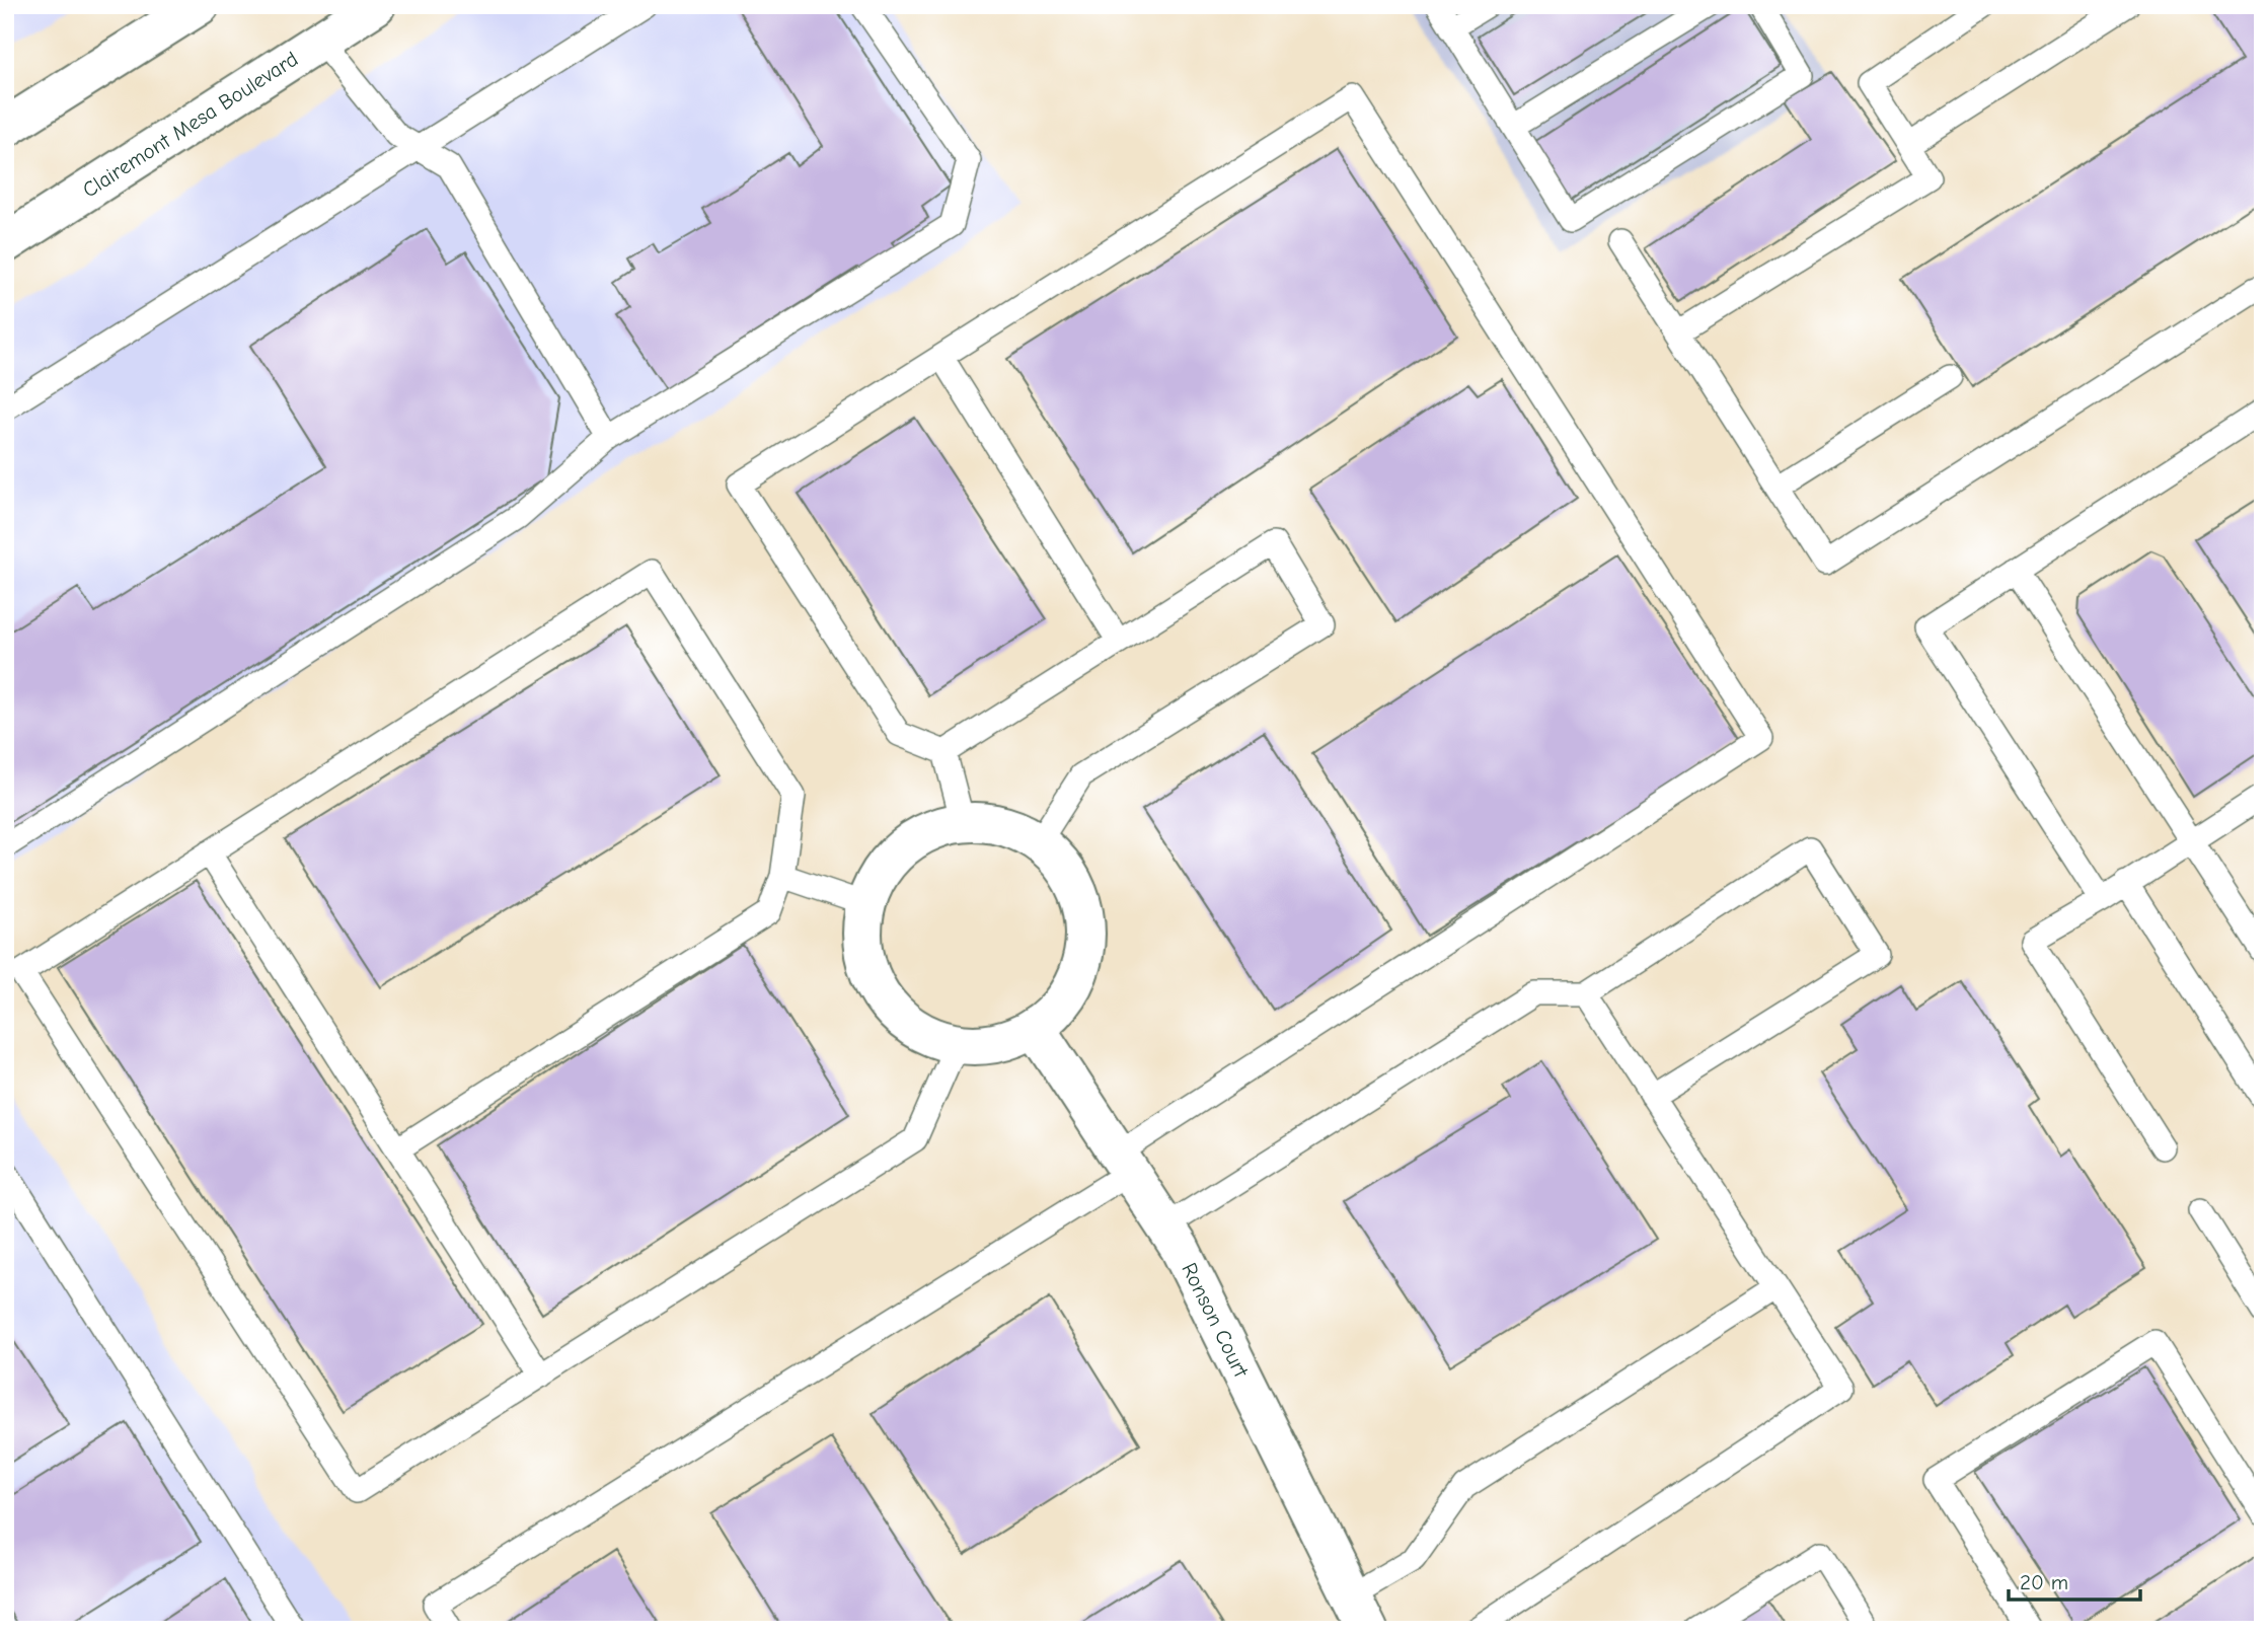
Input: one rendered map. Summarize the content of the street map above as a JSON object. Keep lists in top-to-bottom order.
{
  "streets": {
    "street": ["Clairemont Mesa Boulevard", "Ronson Court"]
  },
  "scale_bar": "20 m"
}
